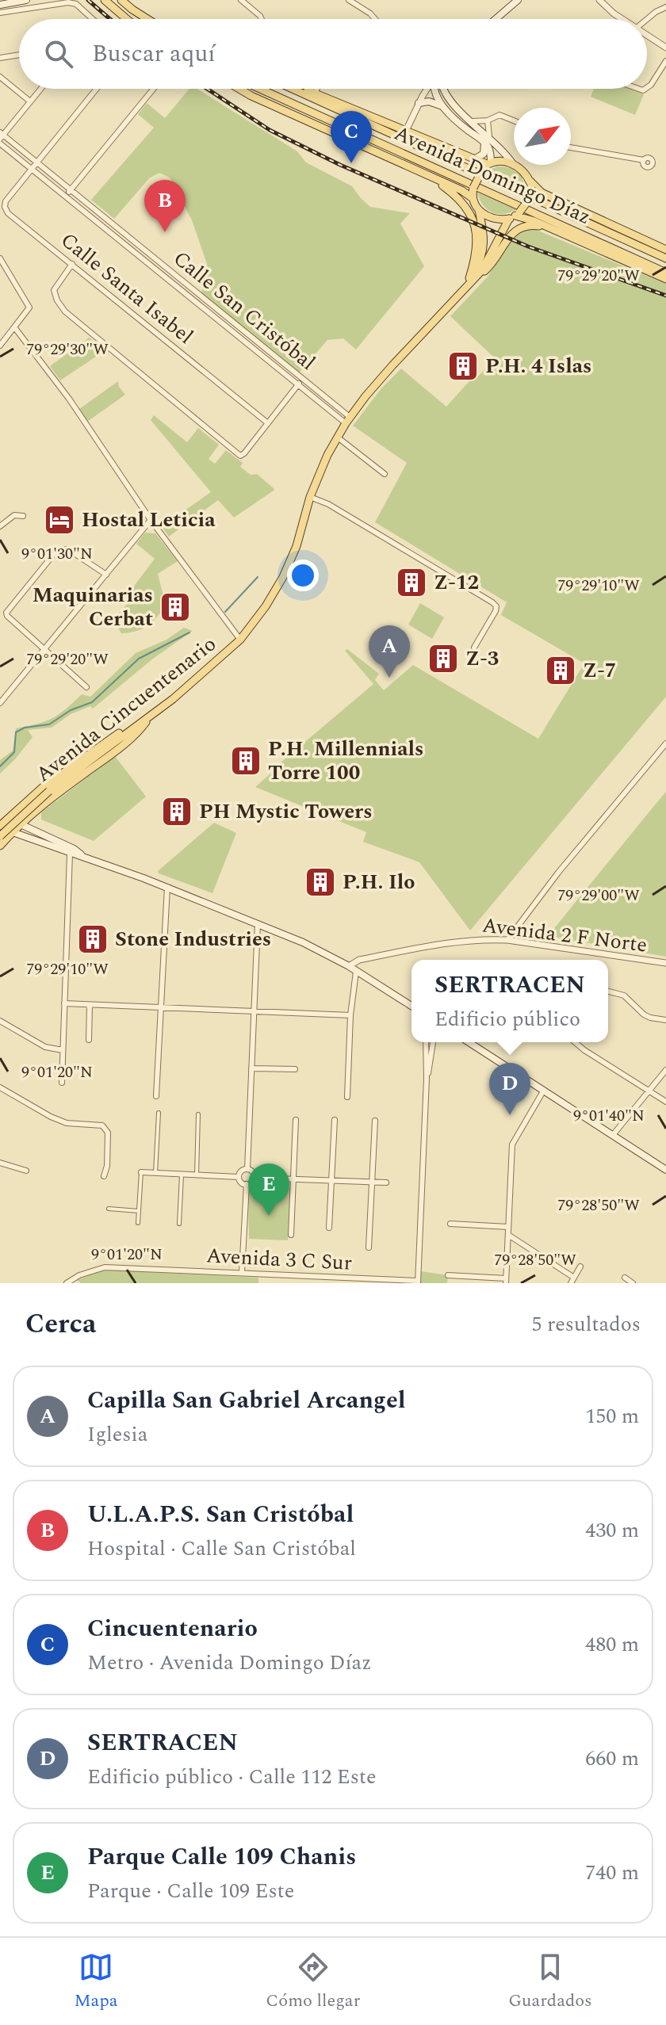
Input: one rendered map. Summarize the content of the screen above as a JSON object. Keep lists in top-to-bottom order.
{
  "streets": {
    "main road": ["Avenida Domingo Díaz", "Avenida Cincuentenario"],
    "street": [
      "Calle Santa Isabel",
      "Calle San Cristóbal",
      "Avenida 2 F Norte",
      "Avenida 3 C Sur"
    ]
  },
  "crossings": [
    ["Calle Santa Isabel", "Calle San Cristóbal"],
    ["Calle San Cristóbal", "Avenida Cincuentenario"]
  ],
  "places": {
    "building": [
      "P.H. 4 Islas",
      "Z-12",
      "Maquinarias Cerbat",
      "Z-3",
      "Z-7",
      "P.H. Millennials Torre 100",
      "PH Mystic Towers",
      "P.H. Ilo",
      "Stone Industries"
    ],
    "hotel": ["Hostal Leticia"]
  },
  "north": "top right",
  "page": {
    "search": "Buscar aquí",
    "pins": [
      "C",
      "B",
      "A",
      "D",
      "E"
    ],
    "popup": ["SERTRACEN", "Edificio público"],
    "heading": ["Cerca", "5 resultados"],
    "list": [
      {
        "mark": "A",
        "name": "Capilla San Gabriel Arcangel",
        "note": "Iglesia",
        "value": "150 m"
      },
      {
        "mark": "B",
        "name": "U.L.A.P.S. San Cristóbal",
        "note": "Hospital · Calle San Cristóbal",
        "value": "430 m"
      },
      {
        "mark": "C",
        "name": "Cincuentenario",
        "note": "Metro · Avenida Domingo Díaz",
        "value": "480 m"
      },
      {
        "mark": "D",
        "name": "SERTRACEN",
        "note": "Edificio público · Calle 112 Este",
        "value": "660 m"
      },
      {
        "mark": "E",
        "name": "Parque Calle 109 Chanis",
        "note": "Parque · Calle 109 Este",
        "value": "740 m"
      }
    ],
    "nav": ["Mapa", "Cómo llegar", "Guardados"]
  },
  "coordinates": [
    "79°29'20\"W",
    "79°29'30\"W",
    "9°01'30\"N",
    "79°29'10\"W",
    "79°29'00\"W",
    "9°01'20\"N",
    "9°01'40\"N",
    "79°28'50\"W"
  ]
}
